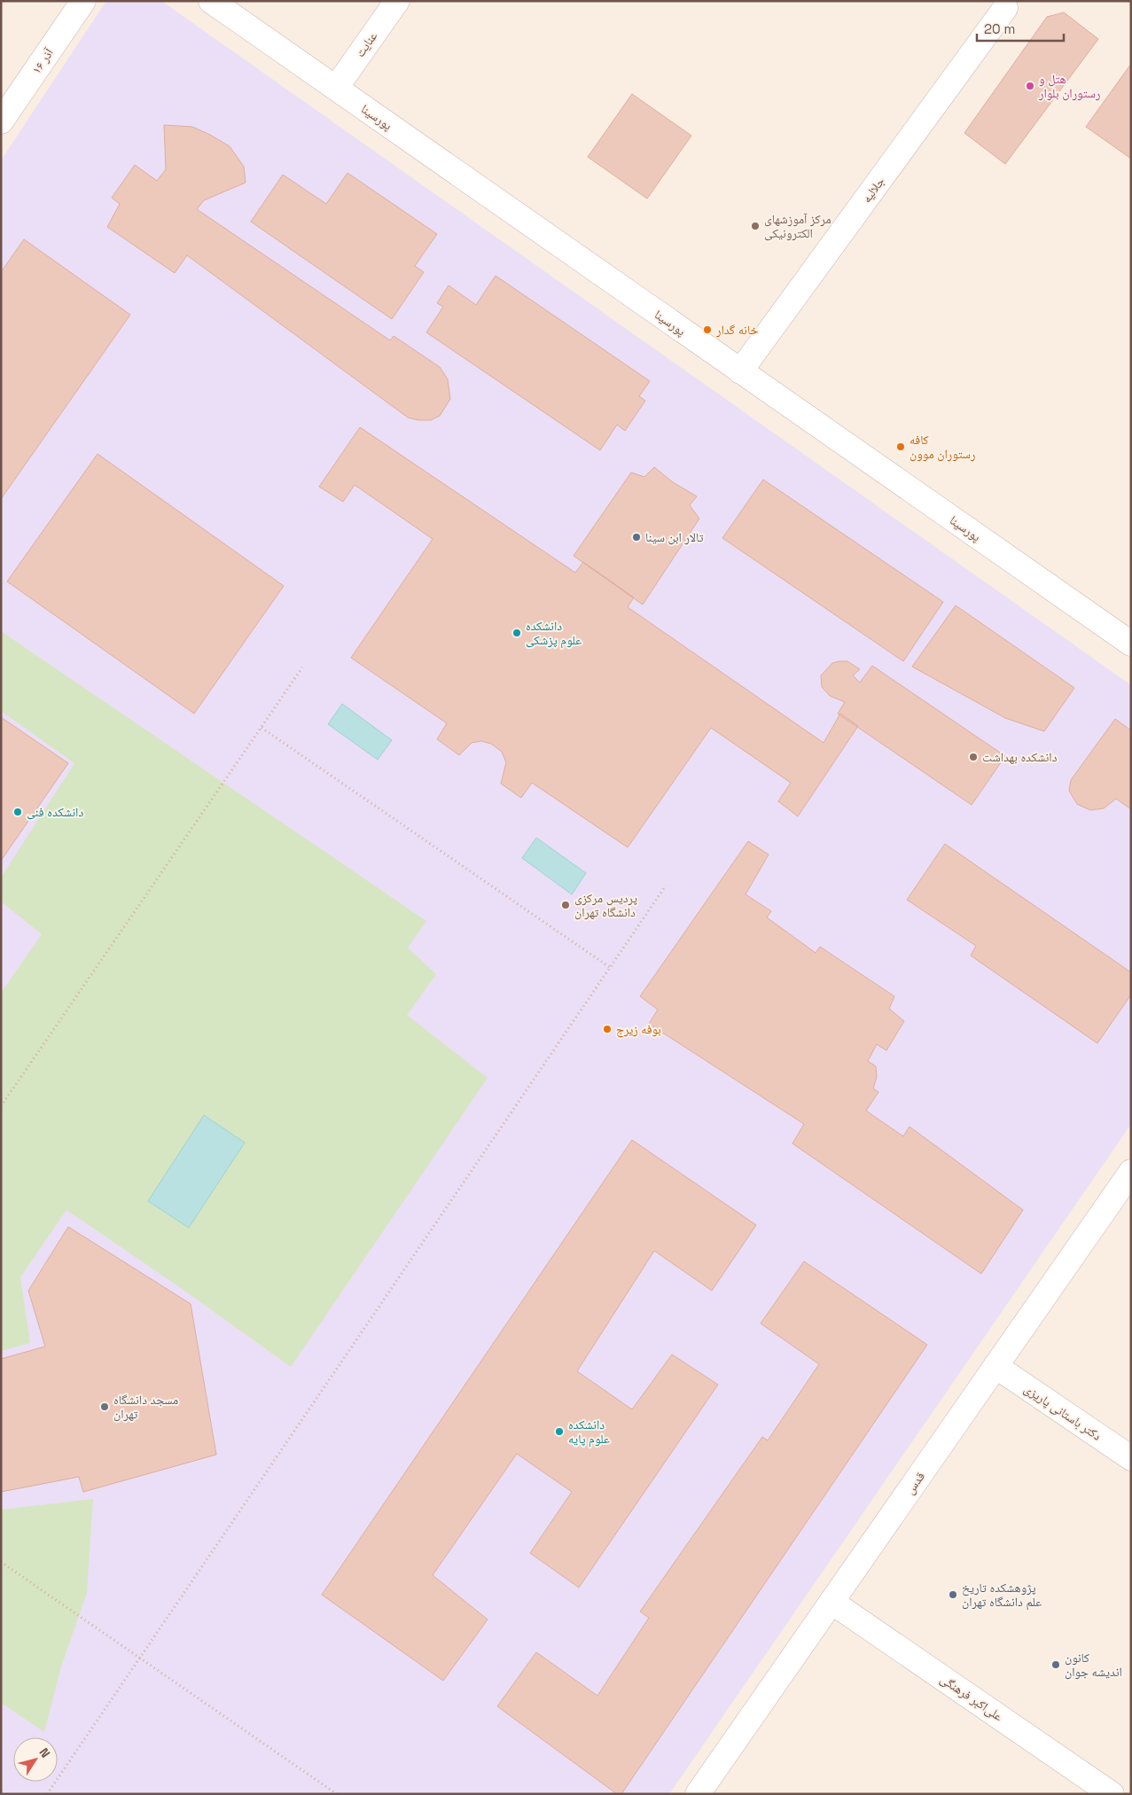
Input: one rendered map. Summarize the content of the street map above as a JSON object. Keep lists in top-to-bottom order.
{
  "streets": {
    "street": [
      "عنایت",
      "۱۶ آذر",
      "پورسینا",
      "جلالیه",
      "دکتر باستانی پاریزی",
      "قدس",
      "علی‌اکبر فرهنگی"
    ]
  },
  "crossings": [
    ["عنایت", "پورسینا"],
    ["پورسینا", "جلالیه"],
    ["دکتر باستانی پاریزی", "قدس"],
    ["قدس", "علی‌اکبر فرهنگی"]
  ],
  "places": [
    "هتل و رستوران بلوار",
    "مرکز آموزشهای الکترونیکی",
    "خانه گدار",
    "کافه رستوران موون",
    "تالار ابن سینا",
    "دانشکده علوم پزشکی",
    "دانشکده بهداشت",
    "دانشکده فنی",
    "پردیس مرکزی دانشگاه‌ تهران",
    "بوفه زیرج",
    "مسجد دانشگاه تهران",
    "دانشکده علوم پایه",
    "پژوهشکده تاریخ علم دانشگاه تهران",
    "کانون اندیشه جوان"
  ],
  "scale_bar": "20 m",
  "north": "top right"
}
